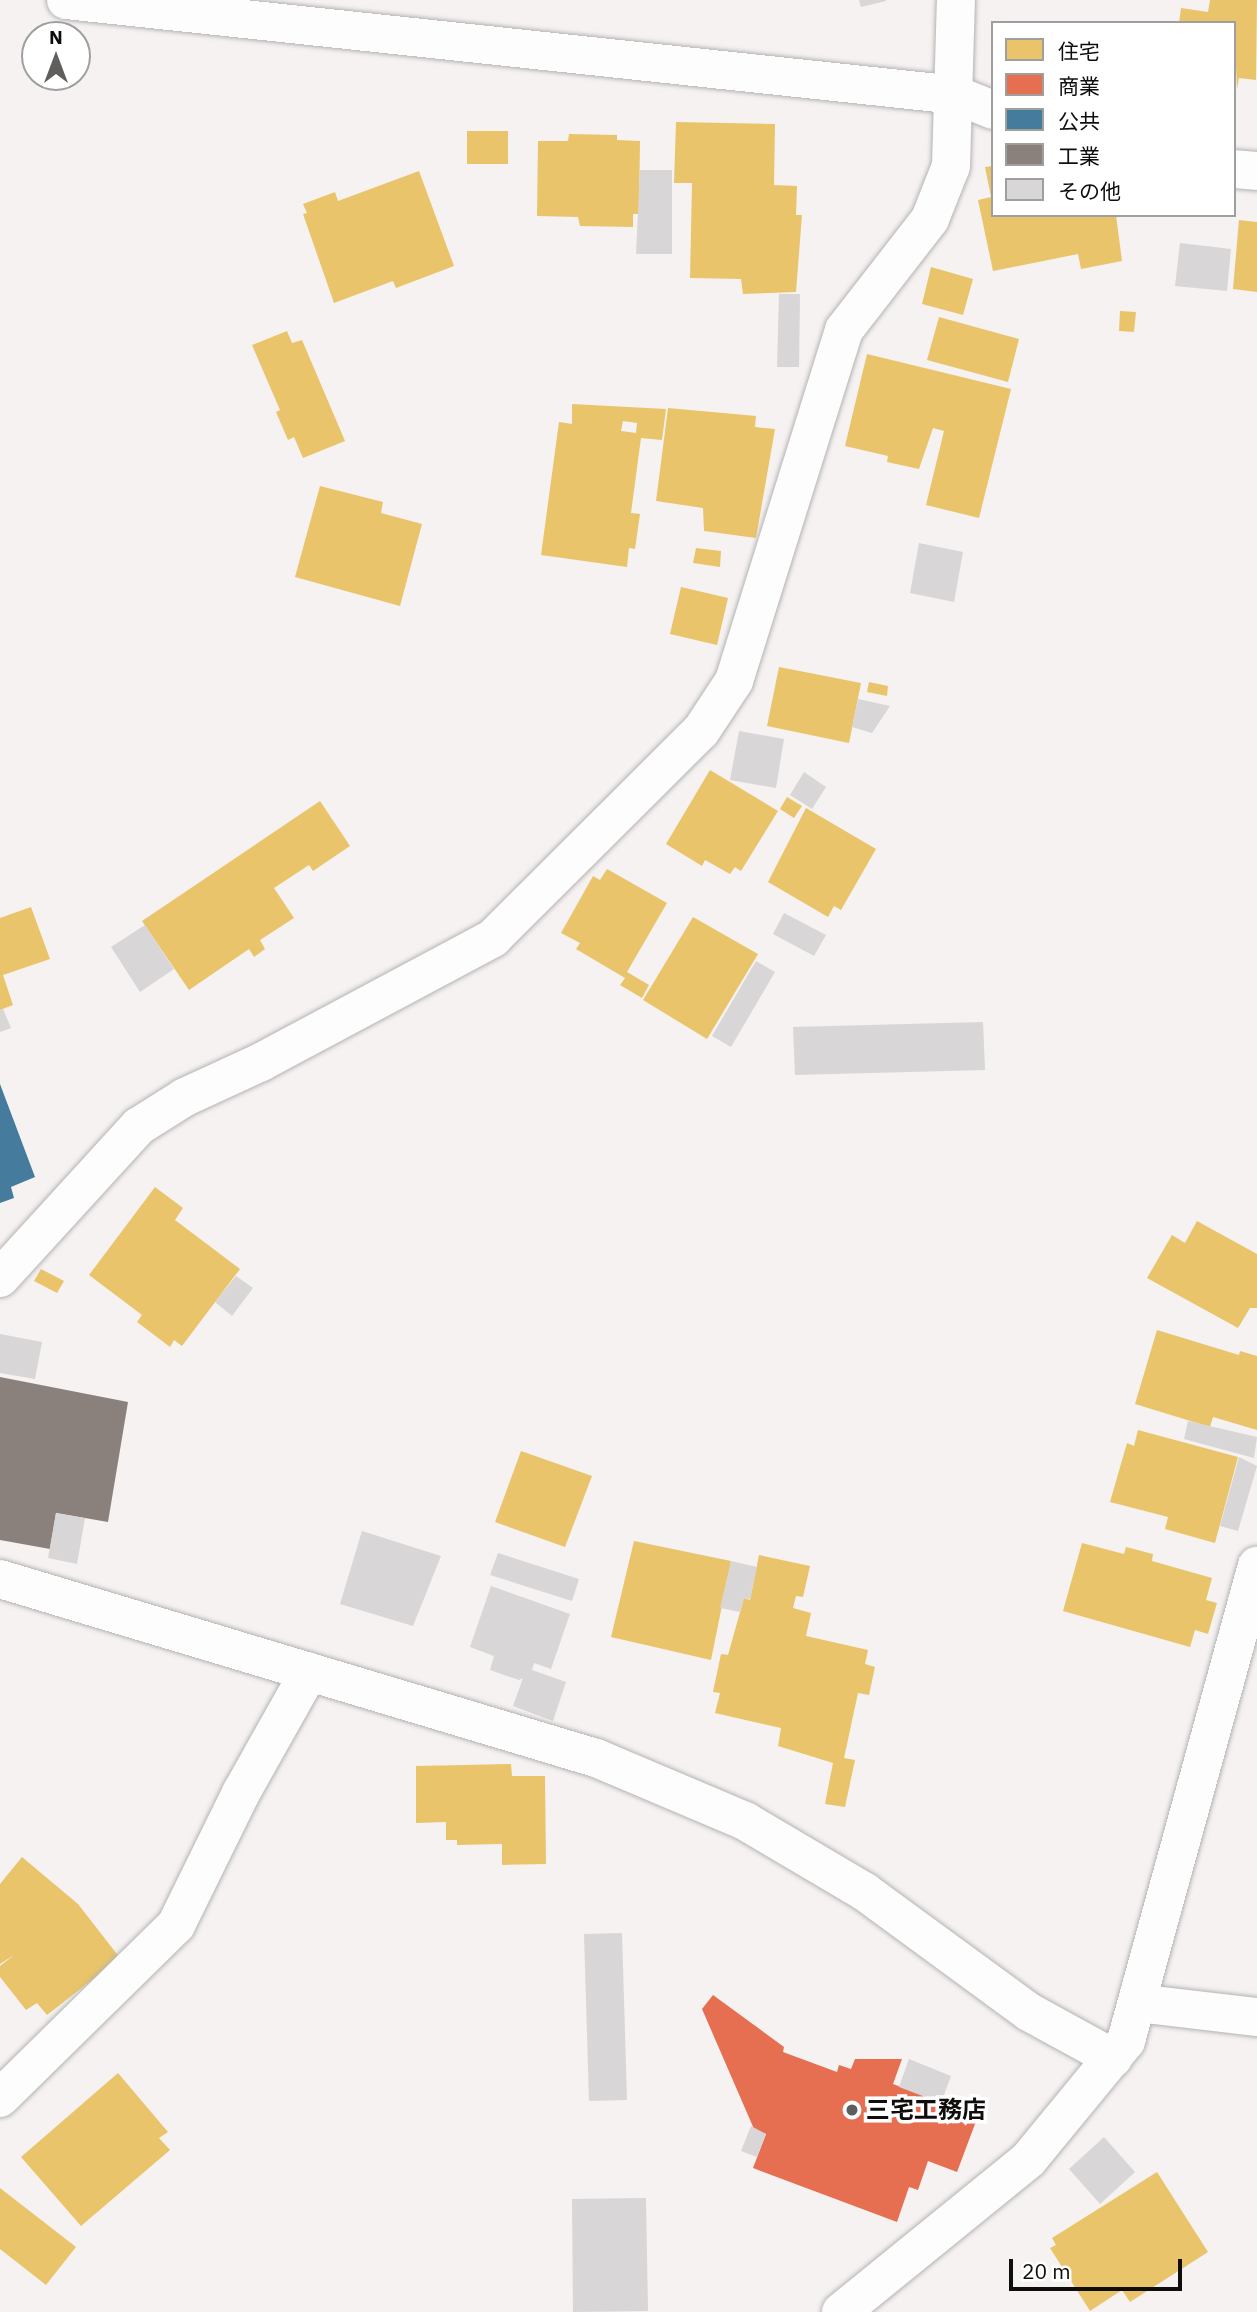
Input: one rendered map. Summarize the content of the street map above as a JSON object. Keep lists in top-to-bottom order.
{
  "places": ["三宅工務店"],
  "legend": [
    "住宅",
    "商業",
    "公共",
    "工業",
    "その他"
  ],
  "scale_bar": "20 m",
  "north": "top"
}
